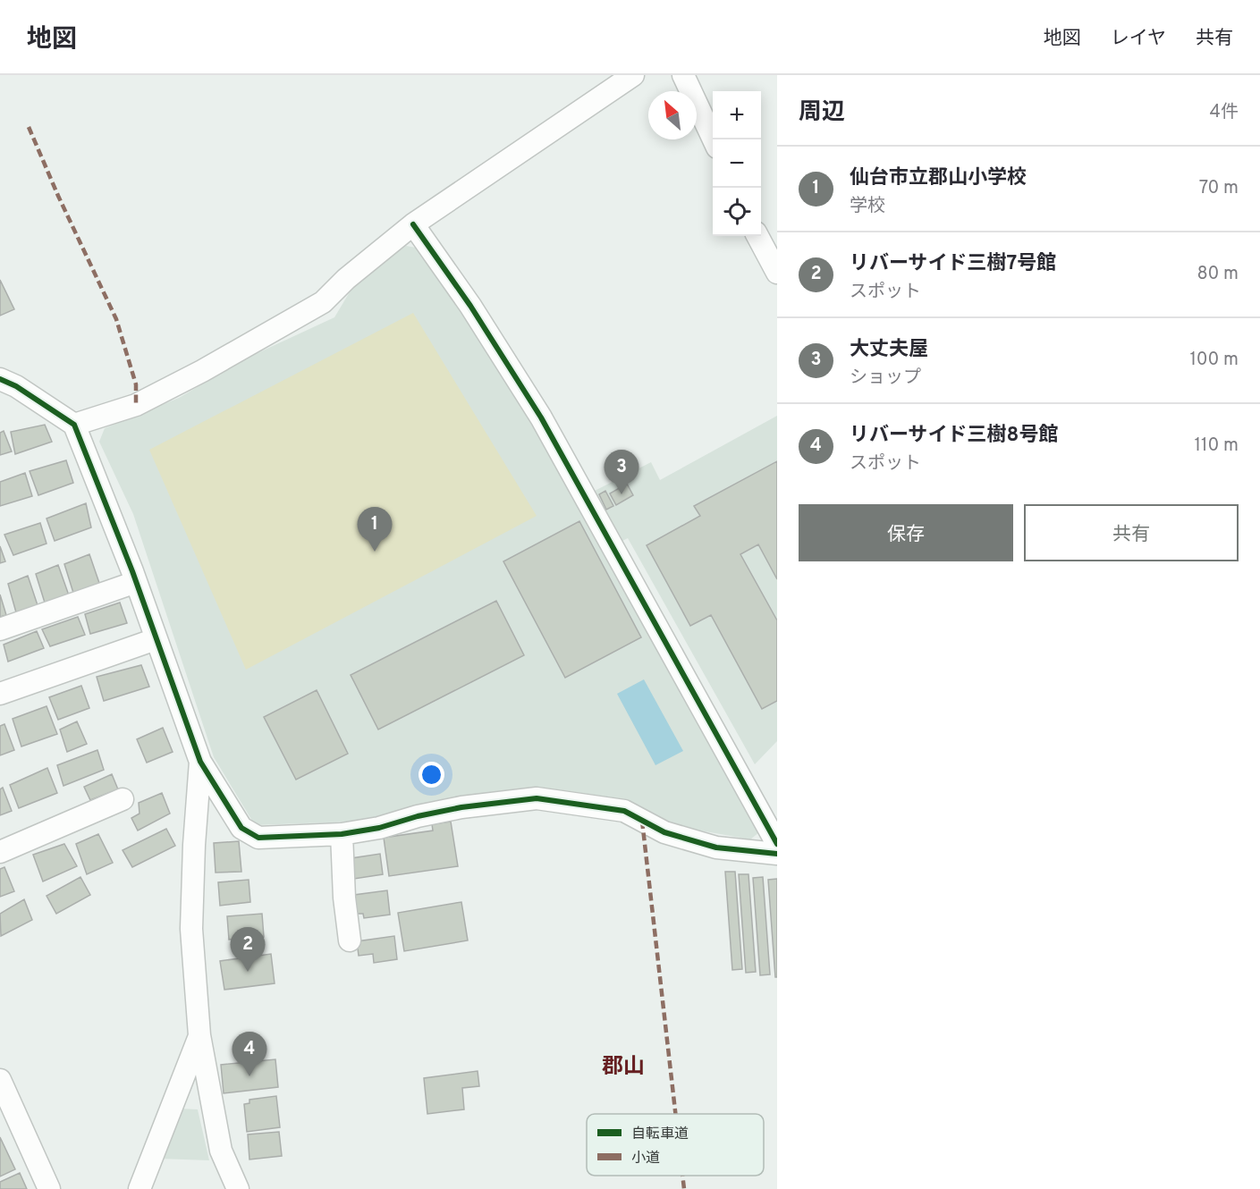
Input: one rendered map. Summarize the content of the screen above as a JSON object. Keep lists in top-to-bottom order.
{
  "districts": ["郡山"],
  "legend": ["自転車道", "小道"],
  "north": "top left",
  "page": {
    "header": "地図",
    "nav": ["地図", "レイヤ", "共有"],
    "heading": ["周辺", "4件"],
    "map_buttons": ["+", "−"],
    "list": [
      {
        "mark": "1",
        "name": "仙台市立郡山小学校",
        "note": "学校",
        "value": "70 m"
      },
      {
        "mark": "2",
        "name": "リバーサイド三樹7号館",
        "note": "スポット",
        "value": "80 m"
      },
      {
        "mark": "3",
        "name": "大丈夫屋",
        "note": "ショップ",
        "value": "100 m"
      },
      {
        "mark": "4",
        "name": "リバーサイド三樹8号館",
        "note": "スポット",
        "value": "110 m"
      }
    ],
    "pins": [
      "3",
      "1",
      "2",
      "4"
    ],
    "buttons": ["保存", "共有"]
  }
}
